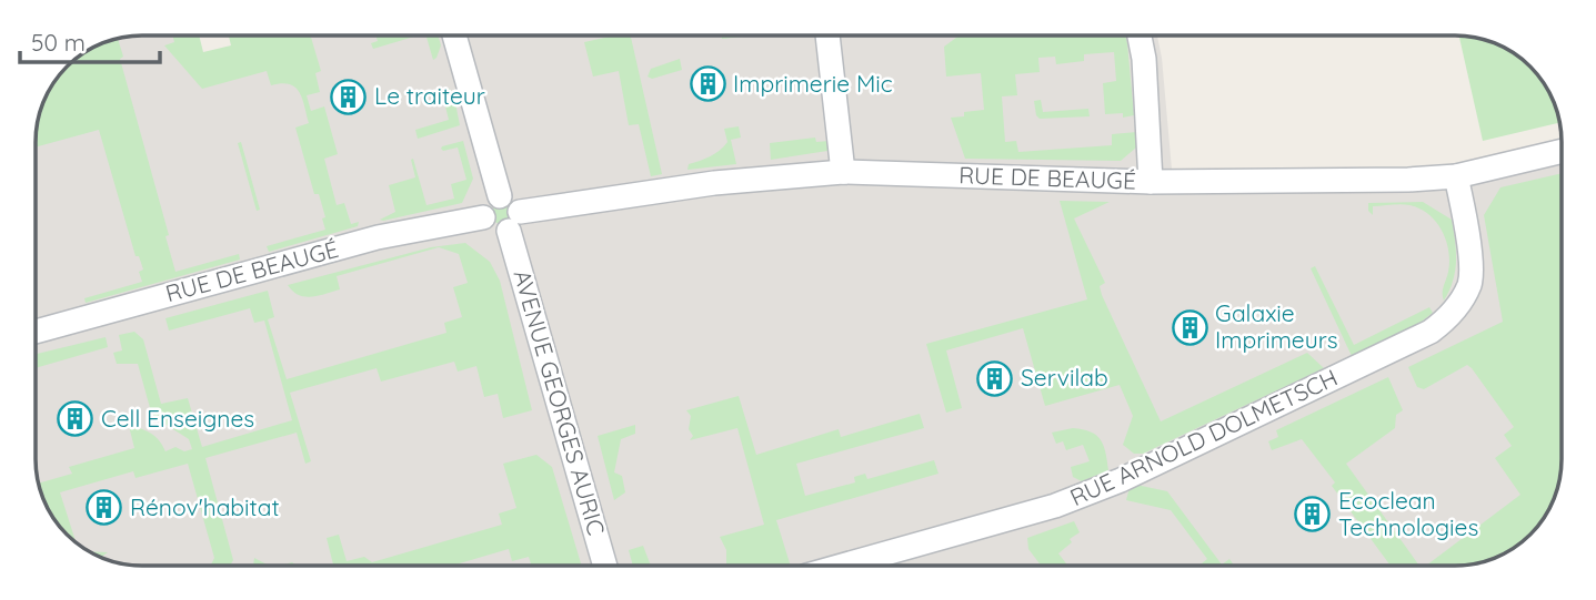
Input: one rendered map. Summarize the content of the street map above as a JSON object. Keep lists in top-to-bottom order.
{
  "streets": {
    "street": ["RUE DE BEAUGÉ", "AVENUE GEORGES AURIC", "RUE ARNOLD DOLMETSCH"]
  },
  "crossings": [
    ["RUE DE BEAUGÉ", "AVENUE GEORGES AURIC"],
    ["RUE DE BEAUGÉ", "RUE ARNOLD DOLMETSCH"]
  ],
  "places": {
    "building": [
      "Imprimerie Mic",
      "Le traiteur",
      "Galaxie Imprimeurs",
      "Servilab",
      "Cell Enseignes",
      "Rénov'habitat",
      "Ecoclean Technologies"
    ]
  },
  "scale_bar": "50 m"
}
